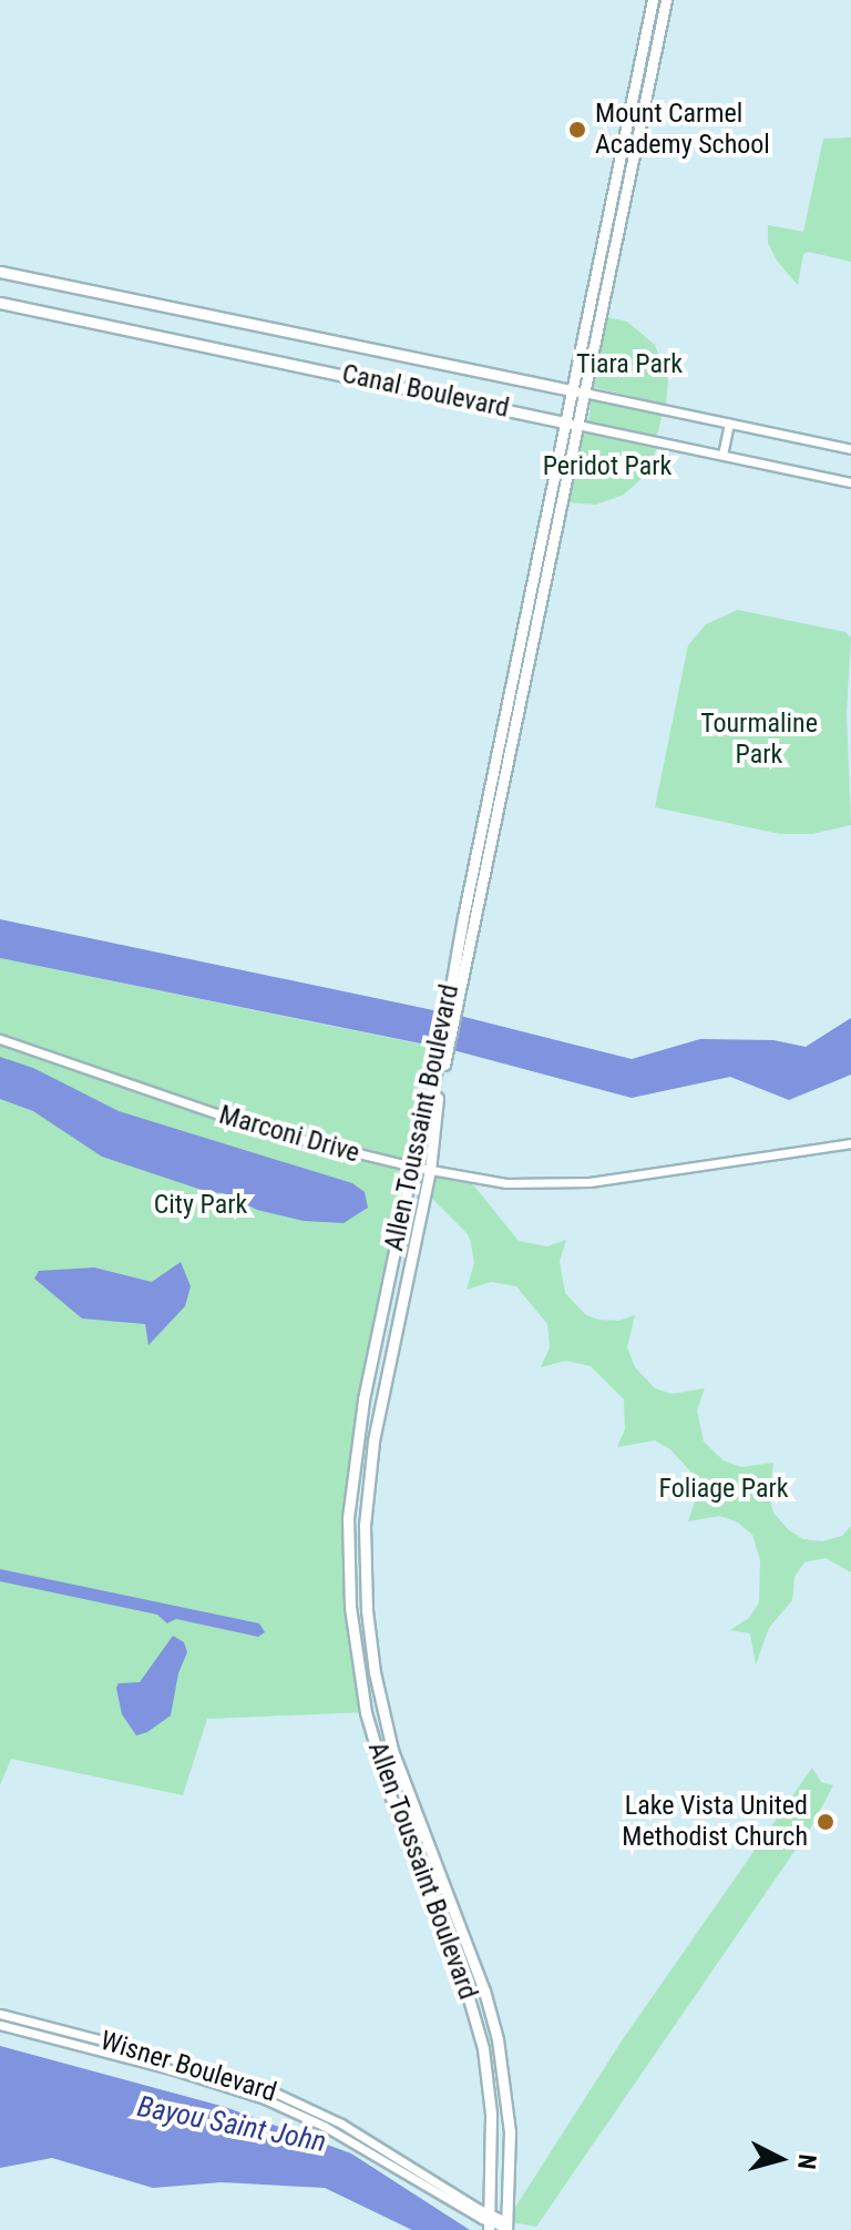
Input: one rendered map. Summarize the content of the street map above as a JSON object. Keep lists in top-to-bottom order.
{
  "streets": {
    "main road": ["Canal Boulevard", "Allen Toussaint Boulevard"],
    "street": ["Marconi Drive", "Wisner Boulevard"]
  },
  "crossings": [
    ["Canal Boulevard", "Allen Toussaint Boulevard"],
    ["Allen Toussaint Boulevard", "Marconi Drive"],
    ["Allen Toussaint Boulevard", "Wisner Boulevard"]
  ],
  "water": ["Bayou Saint John"],
  "parks": [
    "Tiara Park",
    "Peridot Park",
    "Tourmaline Park",
    "City Park",
    "Foliage Park"
  ],
  "places": ["Mount Carmel Academy School", "Lake Vista United Methodist Church"],
  "north": "right"
}
